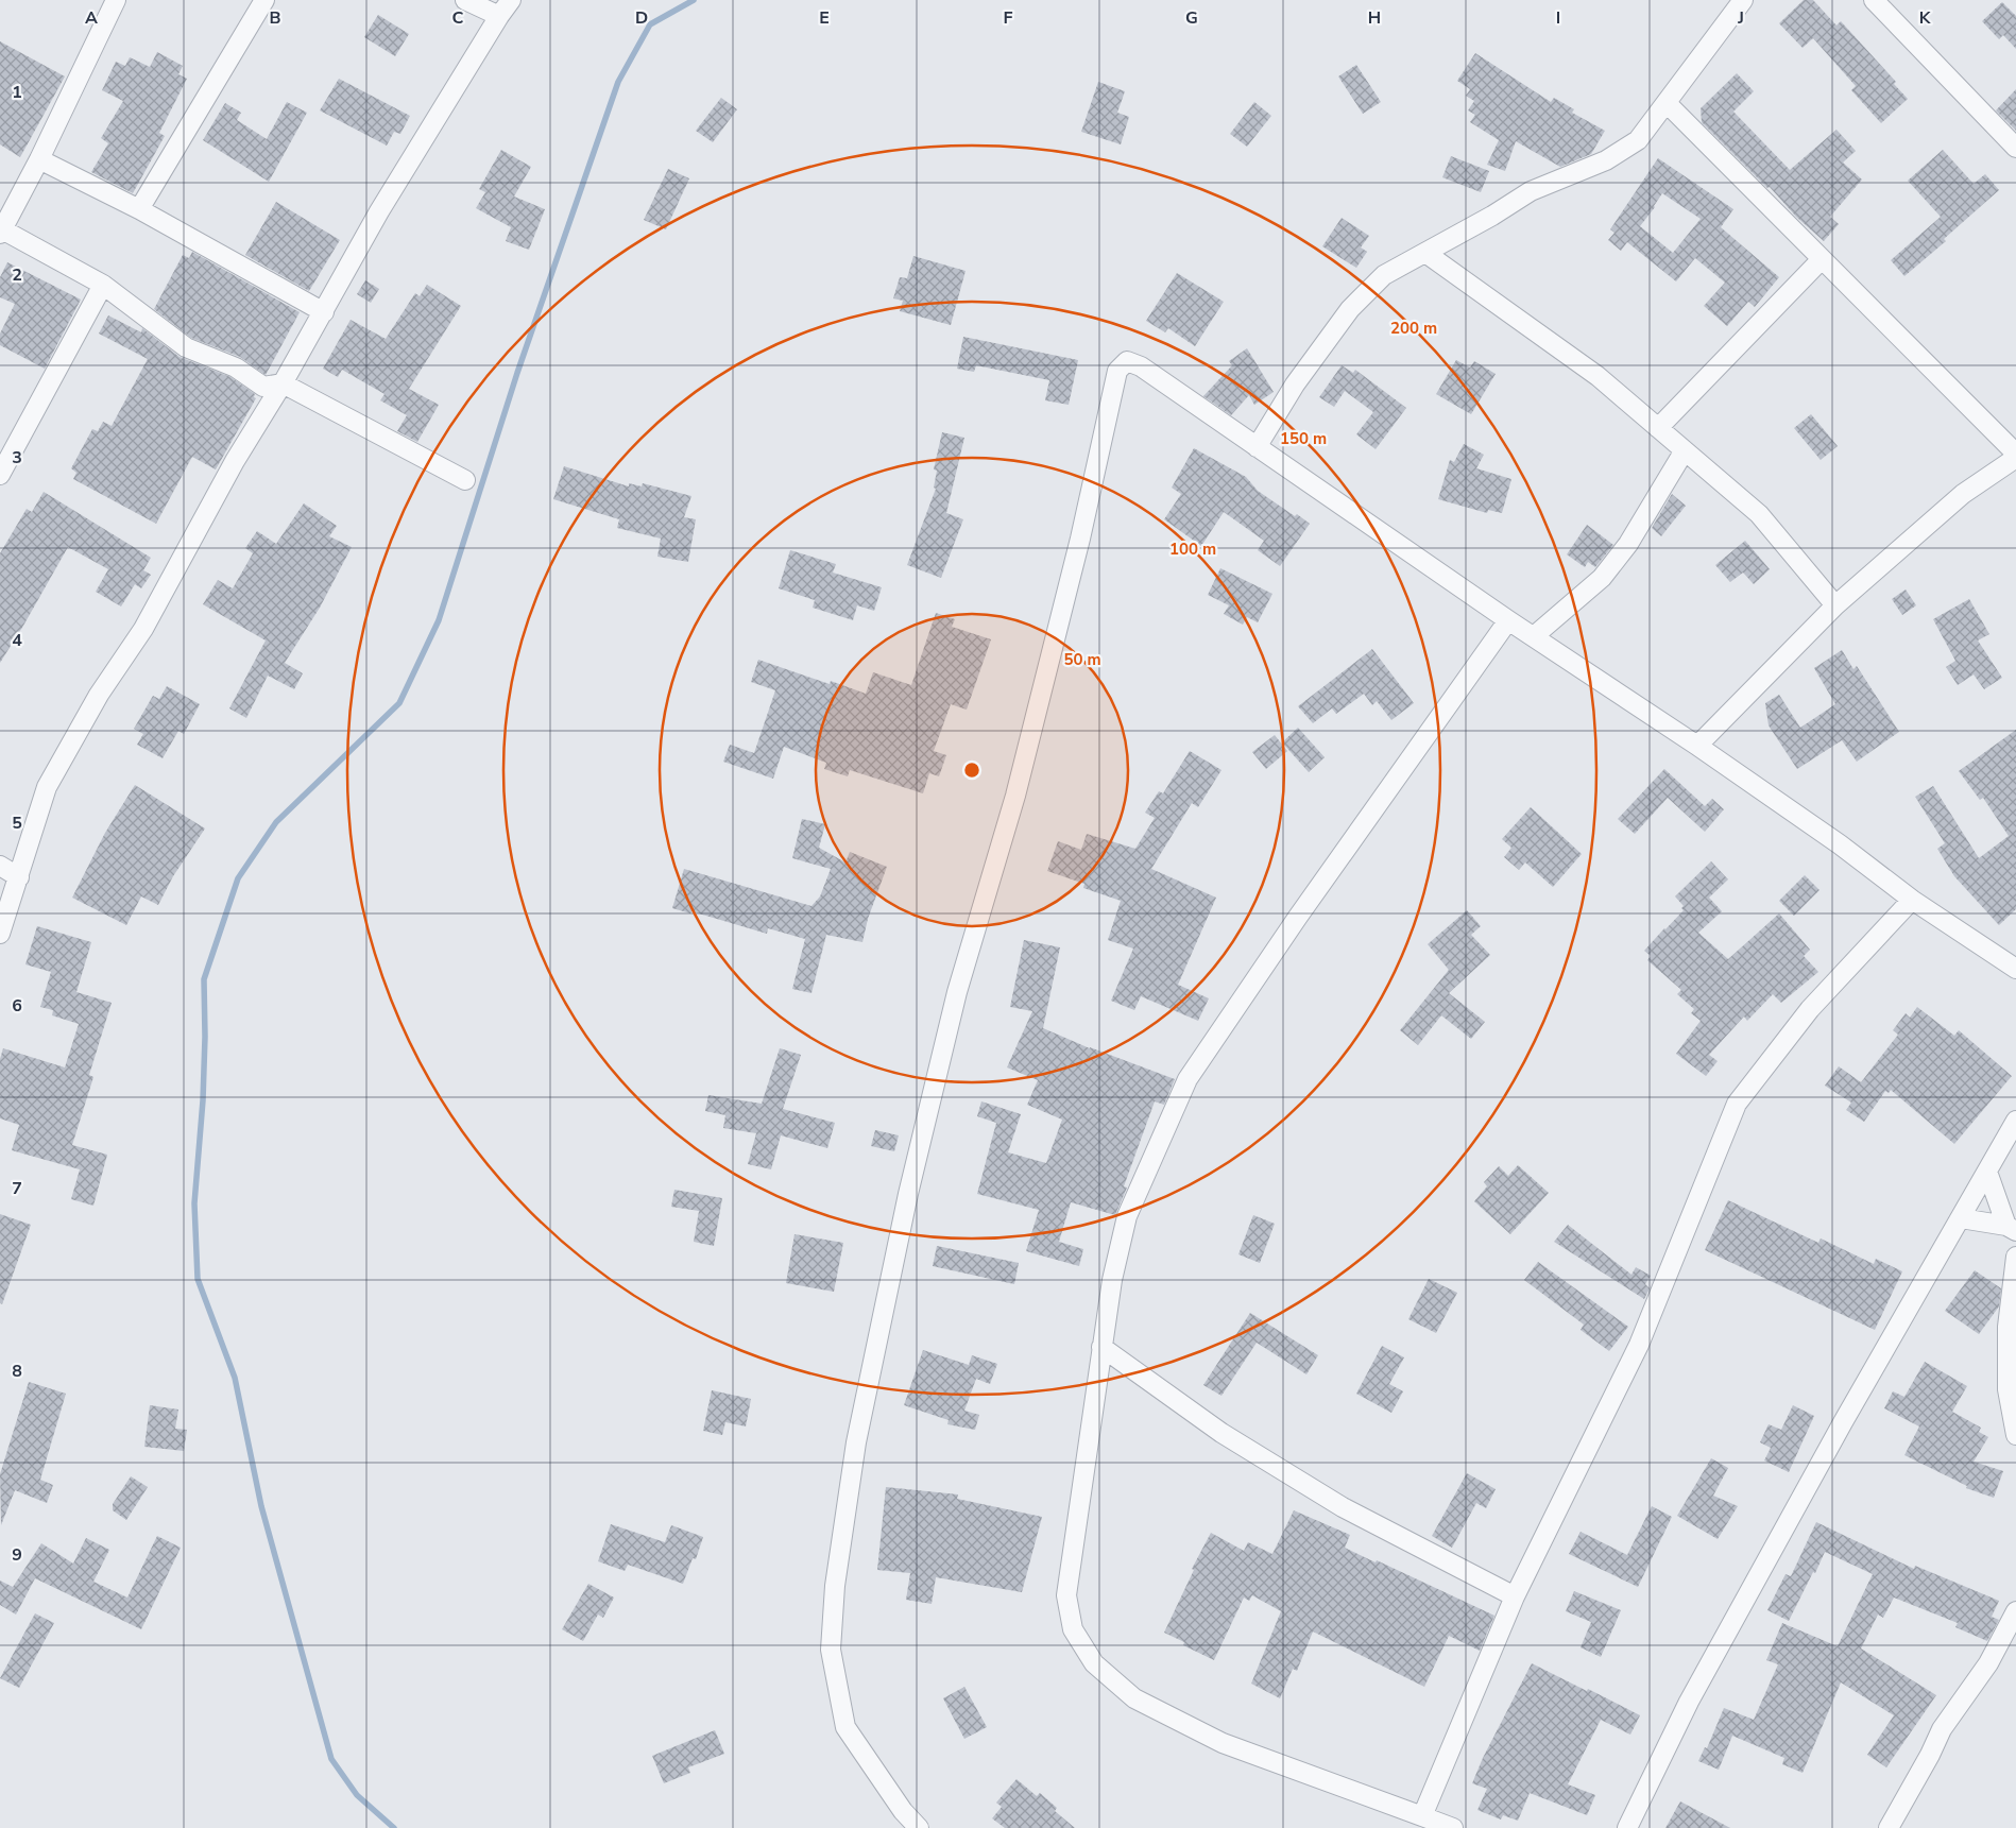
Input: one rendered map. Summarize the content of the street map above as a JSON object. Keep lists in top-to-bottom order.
{
  "grid": {
    "columns": [
      "A",
      "B",
      "C",
      "D",
      "E",
      "F",
      "G",
      "H",
      "I",
      "J",
      "K"
    ],
    "rows": [
      "1",
      "2",
      "3",
      "4",
      "5",
      "6",
      "7",
      "8",
      "9"
    ]
  },
  "rings": [
    "200 m",
    "150 m",
    "100 m",
    "50 m"
  ]
}
